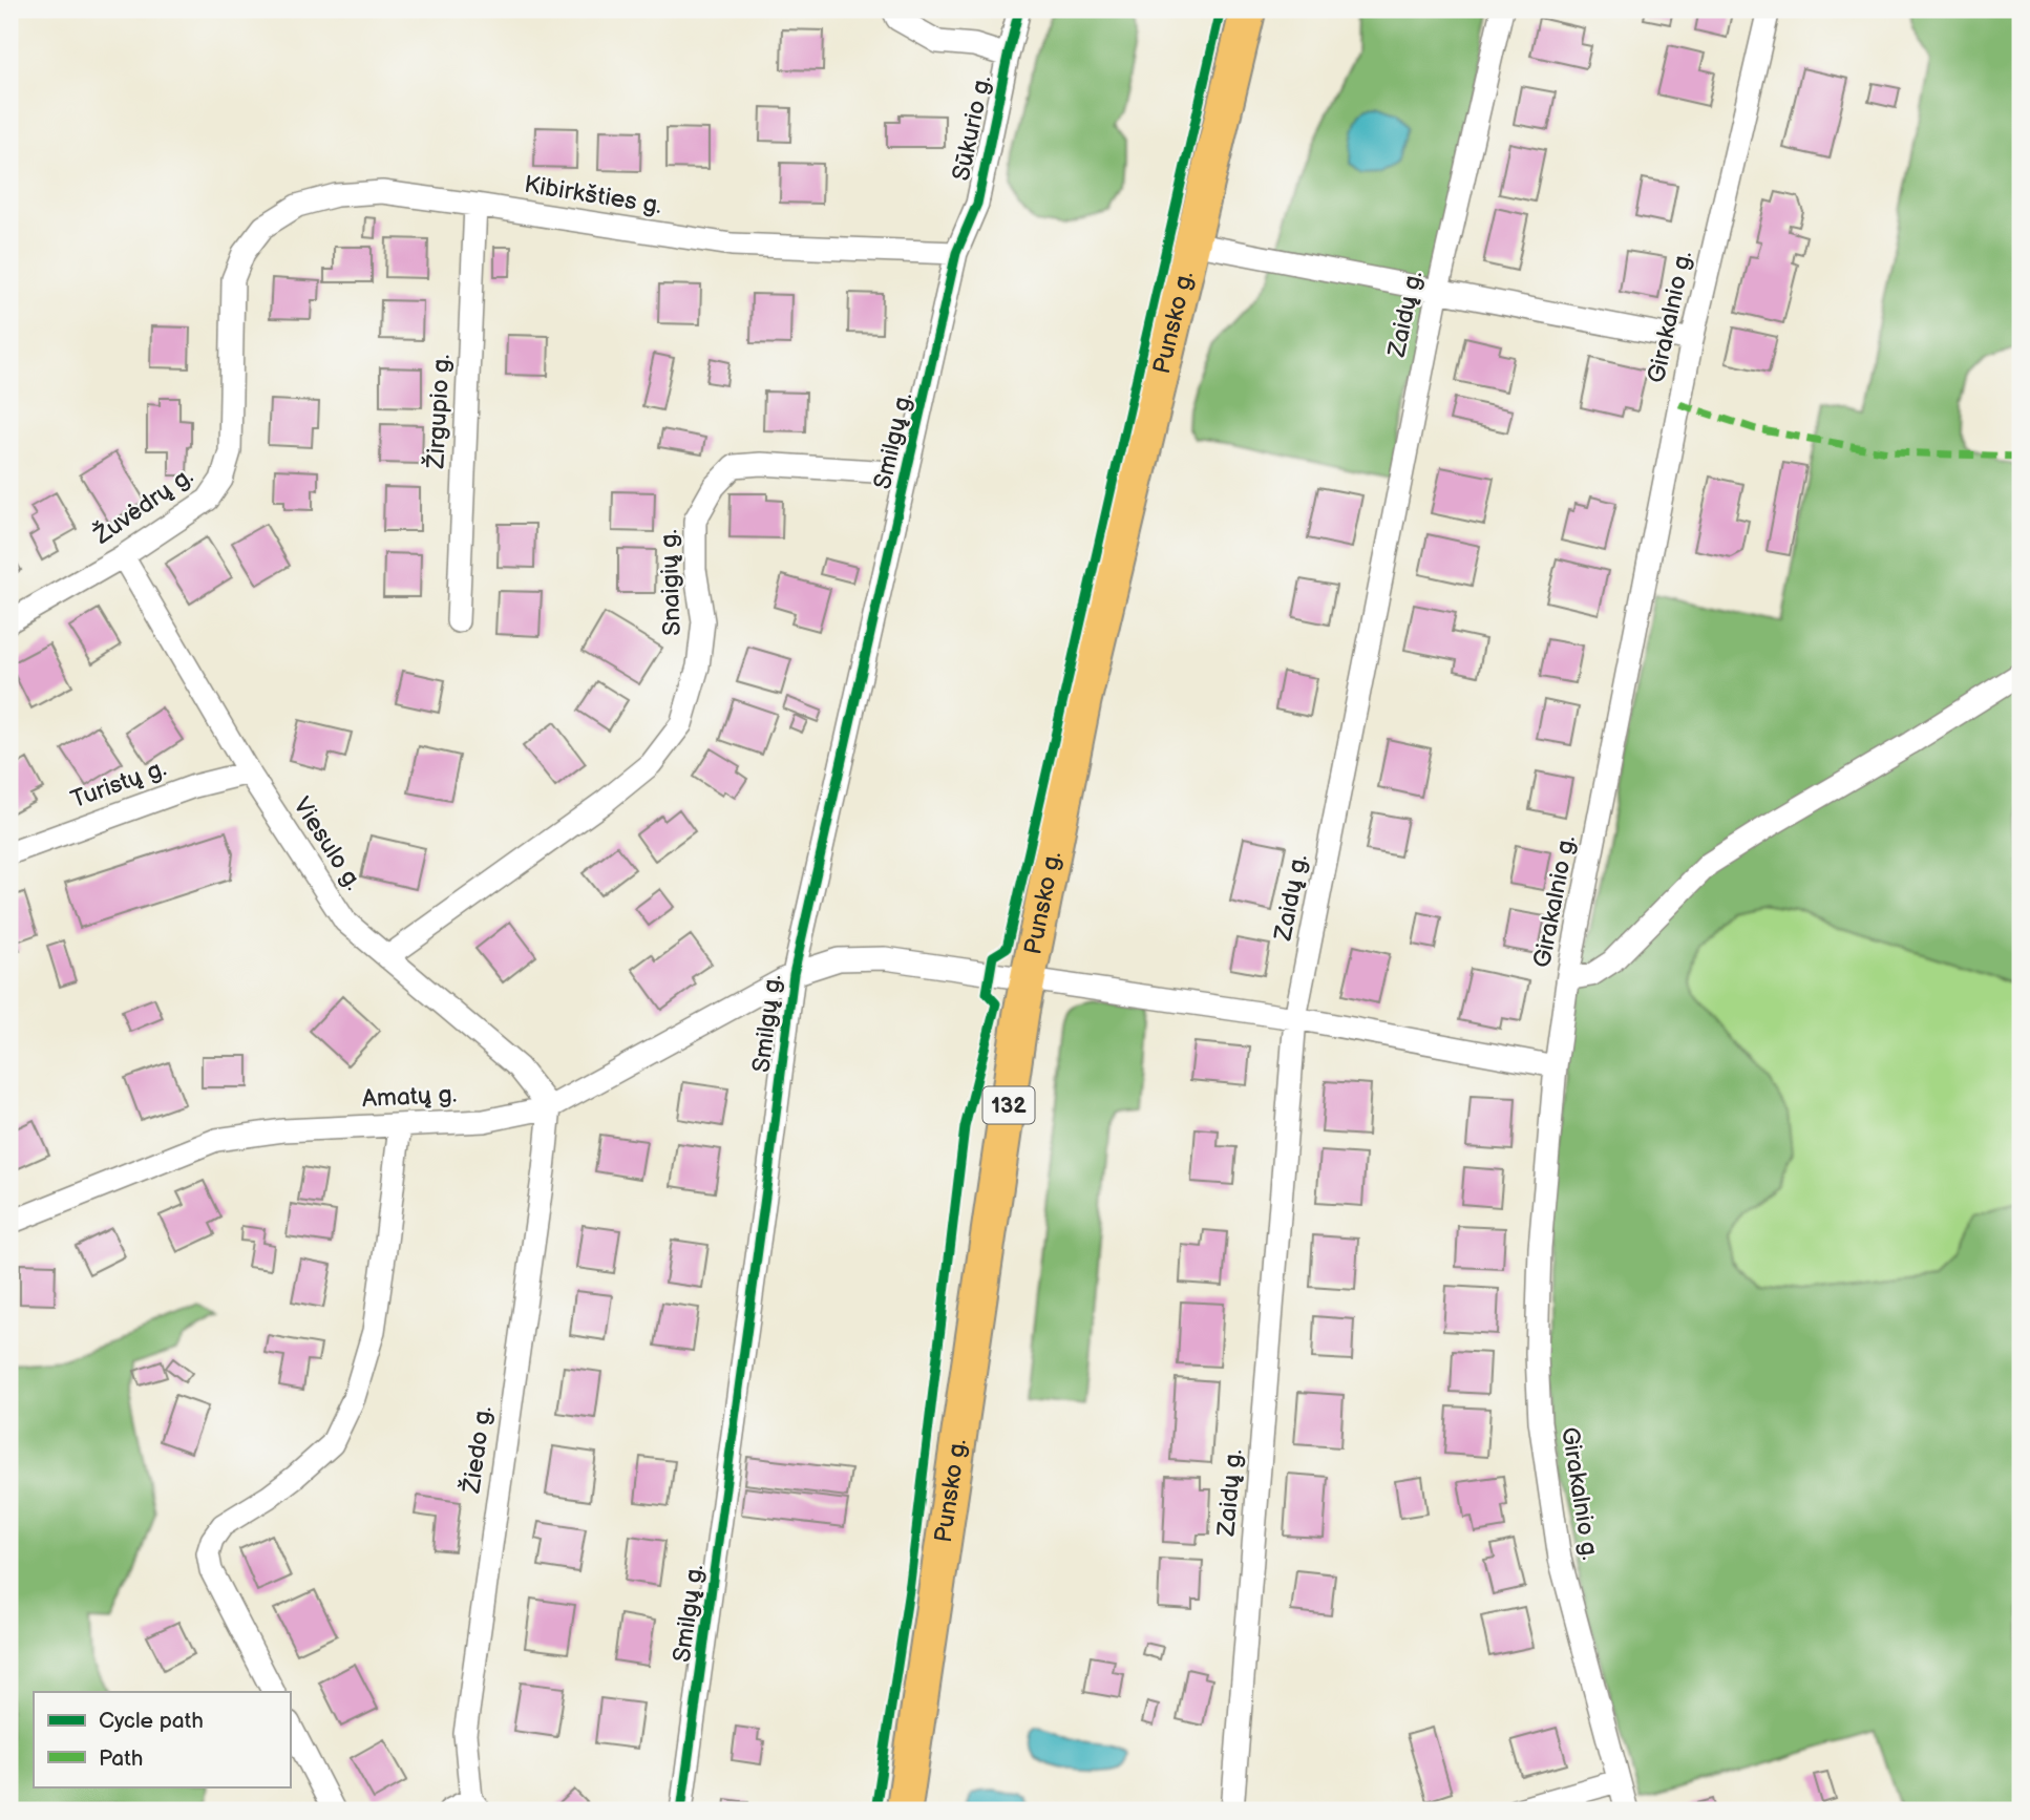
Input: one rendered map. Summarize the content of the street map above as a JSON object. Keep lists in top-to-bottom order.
{
  "streets": {
    "main road": ["Punsko g.", "132"],
    "street": [
      "Sūkurio g.",
      "Kibirkšties g.",
      "Zaidų g.",
      "Girakalnio g.",
      "Žirgupio g.",
      "Smilgų g.",
      "Žuvėdrų g.",
      "Snaigių g.",
      "Turistų g.",
      "Viesulo g.",
      "Amatų g.",
      "Žiedo g."
    ]
  },
  "crossings": [
    ["Sūkurio g.", "Kibirkšties g."],
    ["Sūkurio g.", "Smilgų g."],
    ["Kibirkšties g.", "Žirgupio g."],
    ["Kibirkšties g.", "Smilgų g."],
    ["Kibirkšties g.", "Žuvėdrų g."],
    ["Zaidų g.", "Amatų g."],
    ["Girakalnio g.", "Amatų g."],
    ["Punsko g.", "Amatų g."],
    ["Smilgų g.", "Snaigių g."],
    ["Smilgų g.", "Amatų g."],
    ["Žuvėdrų g.", "Viesulo g."],
    ["Snaigių g.", "Viesulo g."],
    ["Turistų g.", "Viesulo g."],
    ["Viesulo g.", "Amatų g."],
    ["Viesulo g.", "Žiedo g."],
    ["Amatų g.", "Žiedo g."]
  ],
  "legend": ["Cycle path", "Path"]
}
